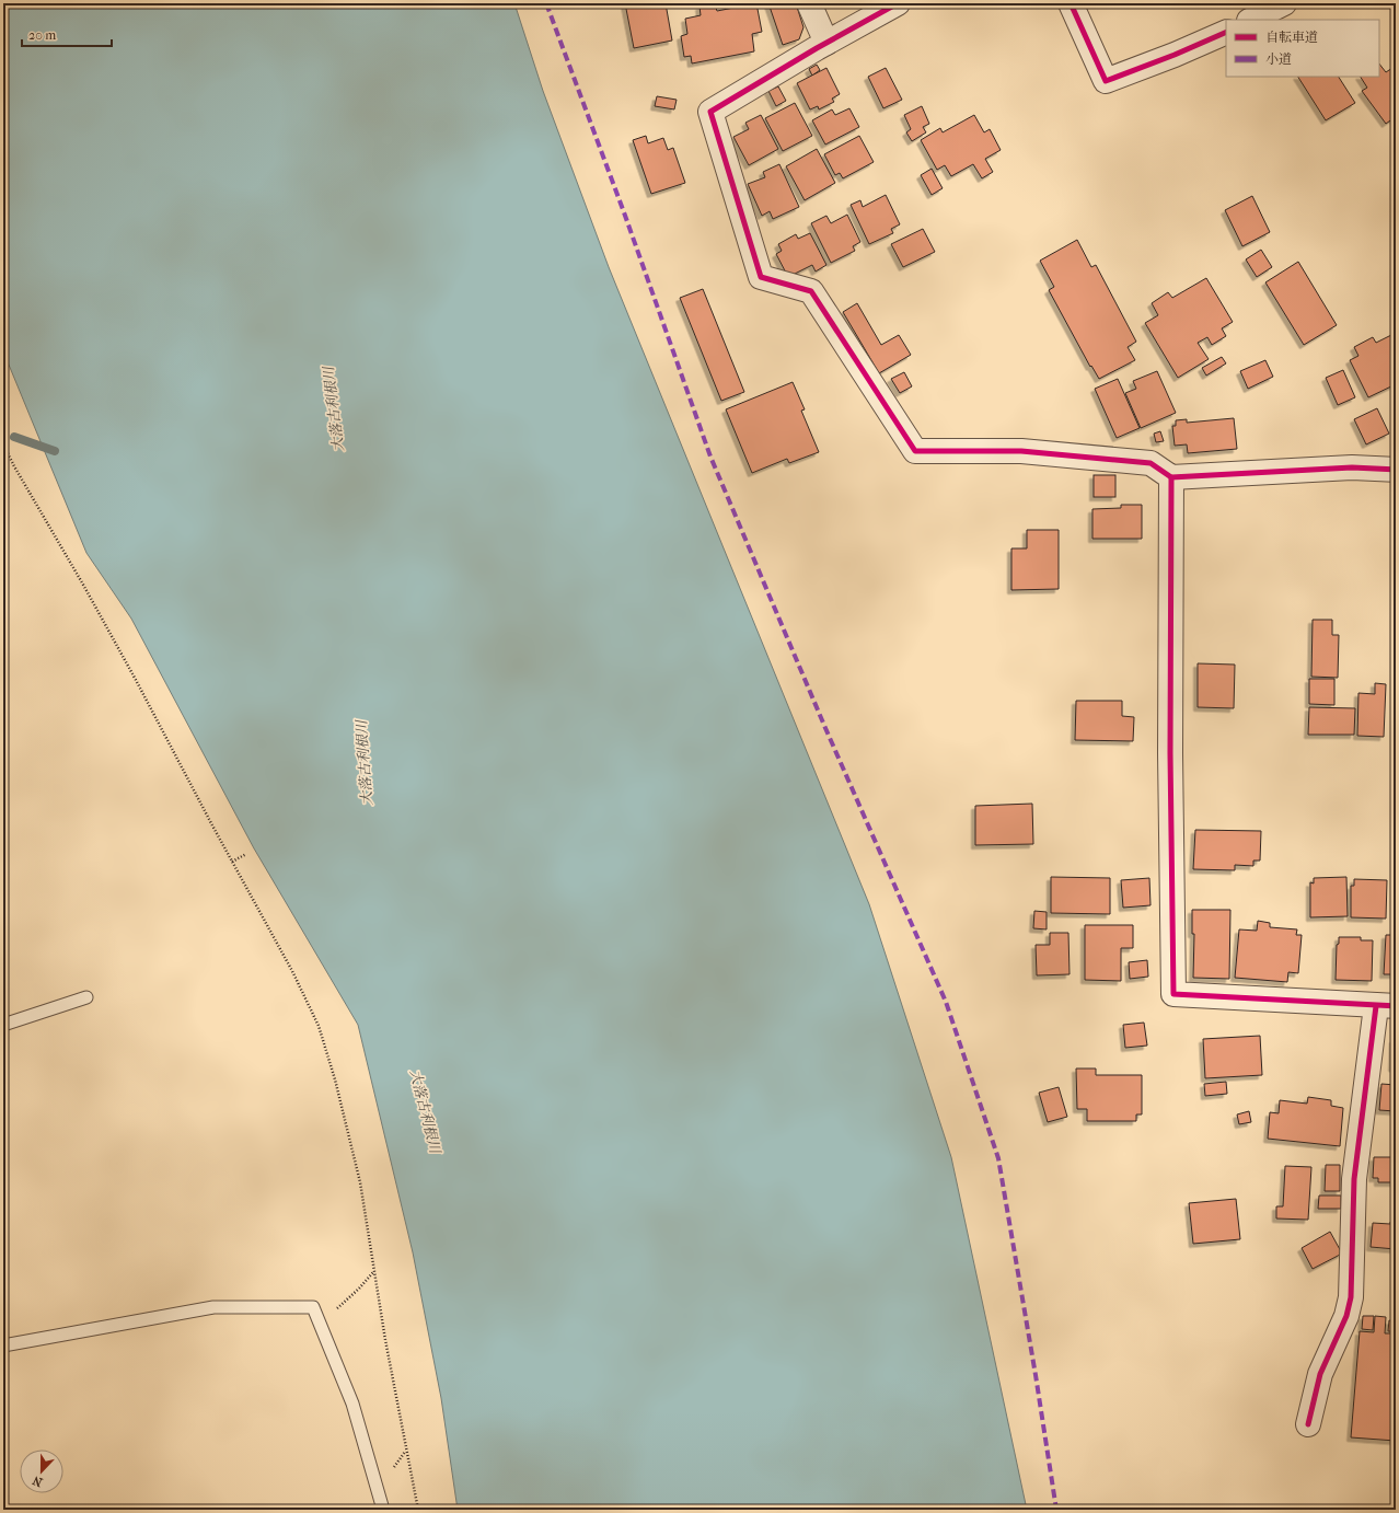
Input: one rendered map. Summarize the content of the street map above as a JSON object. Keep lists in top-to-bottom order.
{
  "water": ["大落古利根川"],
  "legend": ["自転車道", "小道"],
  "scale_bar": "20 m",
  "north": "bottom"
}
